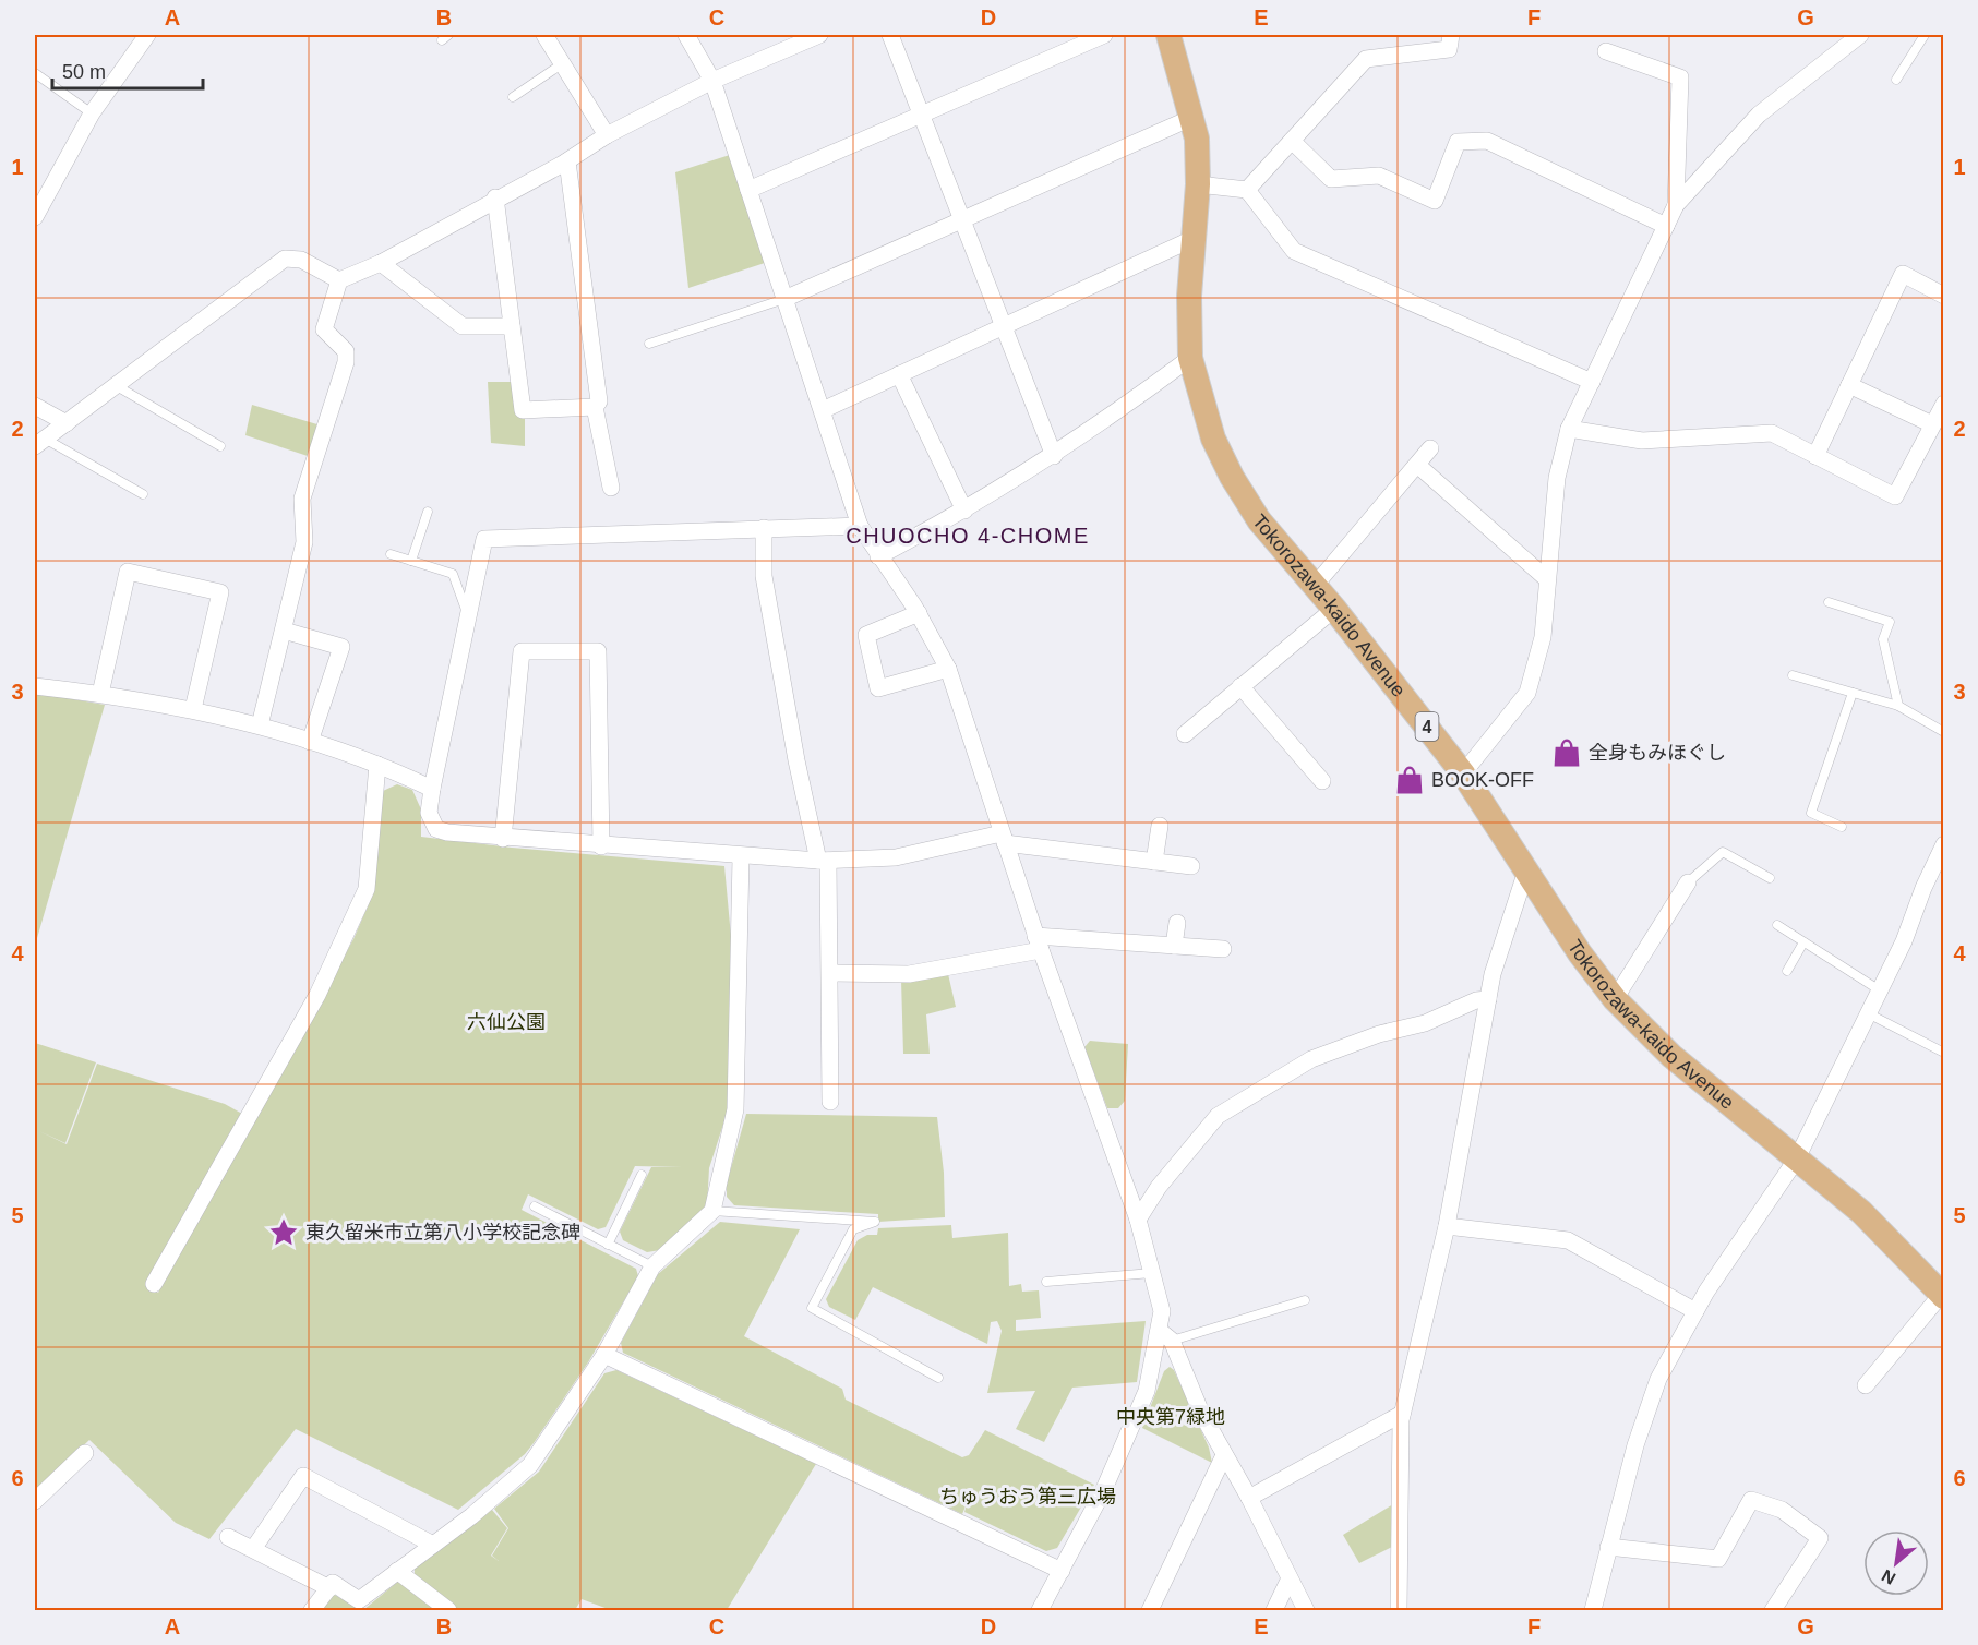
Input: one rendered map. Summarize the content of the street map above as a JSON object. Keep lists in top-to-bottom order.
{
  "streets": {
    "main road": ["Tokorozawa-kaido Avenue", "4"]
  },
  "districts": ["CHUOCHO 4-CHOME"],
  "parks": ["六仙公園", "中央第7緑地", "ちゅうおう第三広場"],
  "places": {
    "shop": ["全身もみほぐし", "BOOK-OFF"],
    "place": ["東久留米市立第八小学校記念碑"]
  },
  "scale_bar": "50 m",
  "north": "bottom left",
  "grid": {
    "columns": [
      "A",
      "B",
      "C",
      "D",
      "E",
      "F",
      "G"
    ],
    "rows": [
      "1",
      "2",
      "3",
      "4",
      "5",
      "6"
    ]
  }
}
